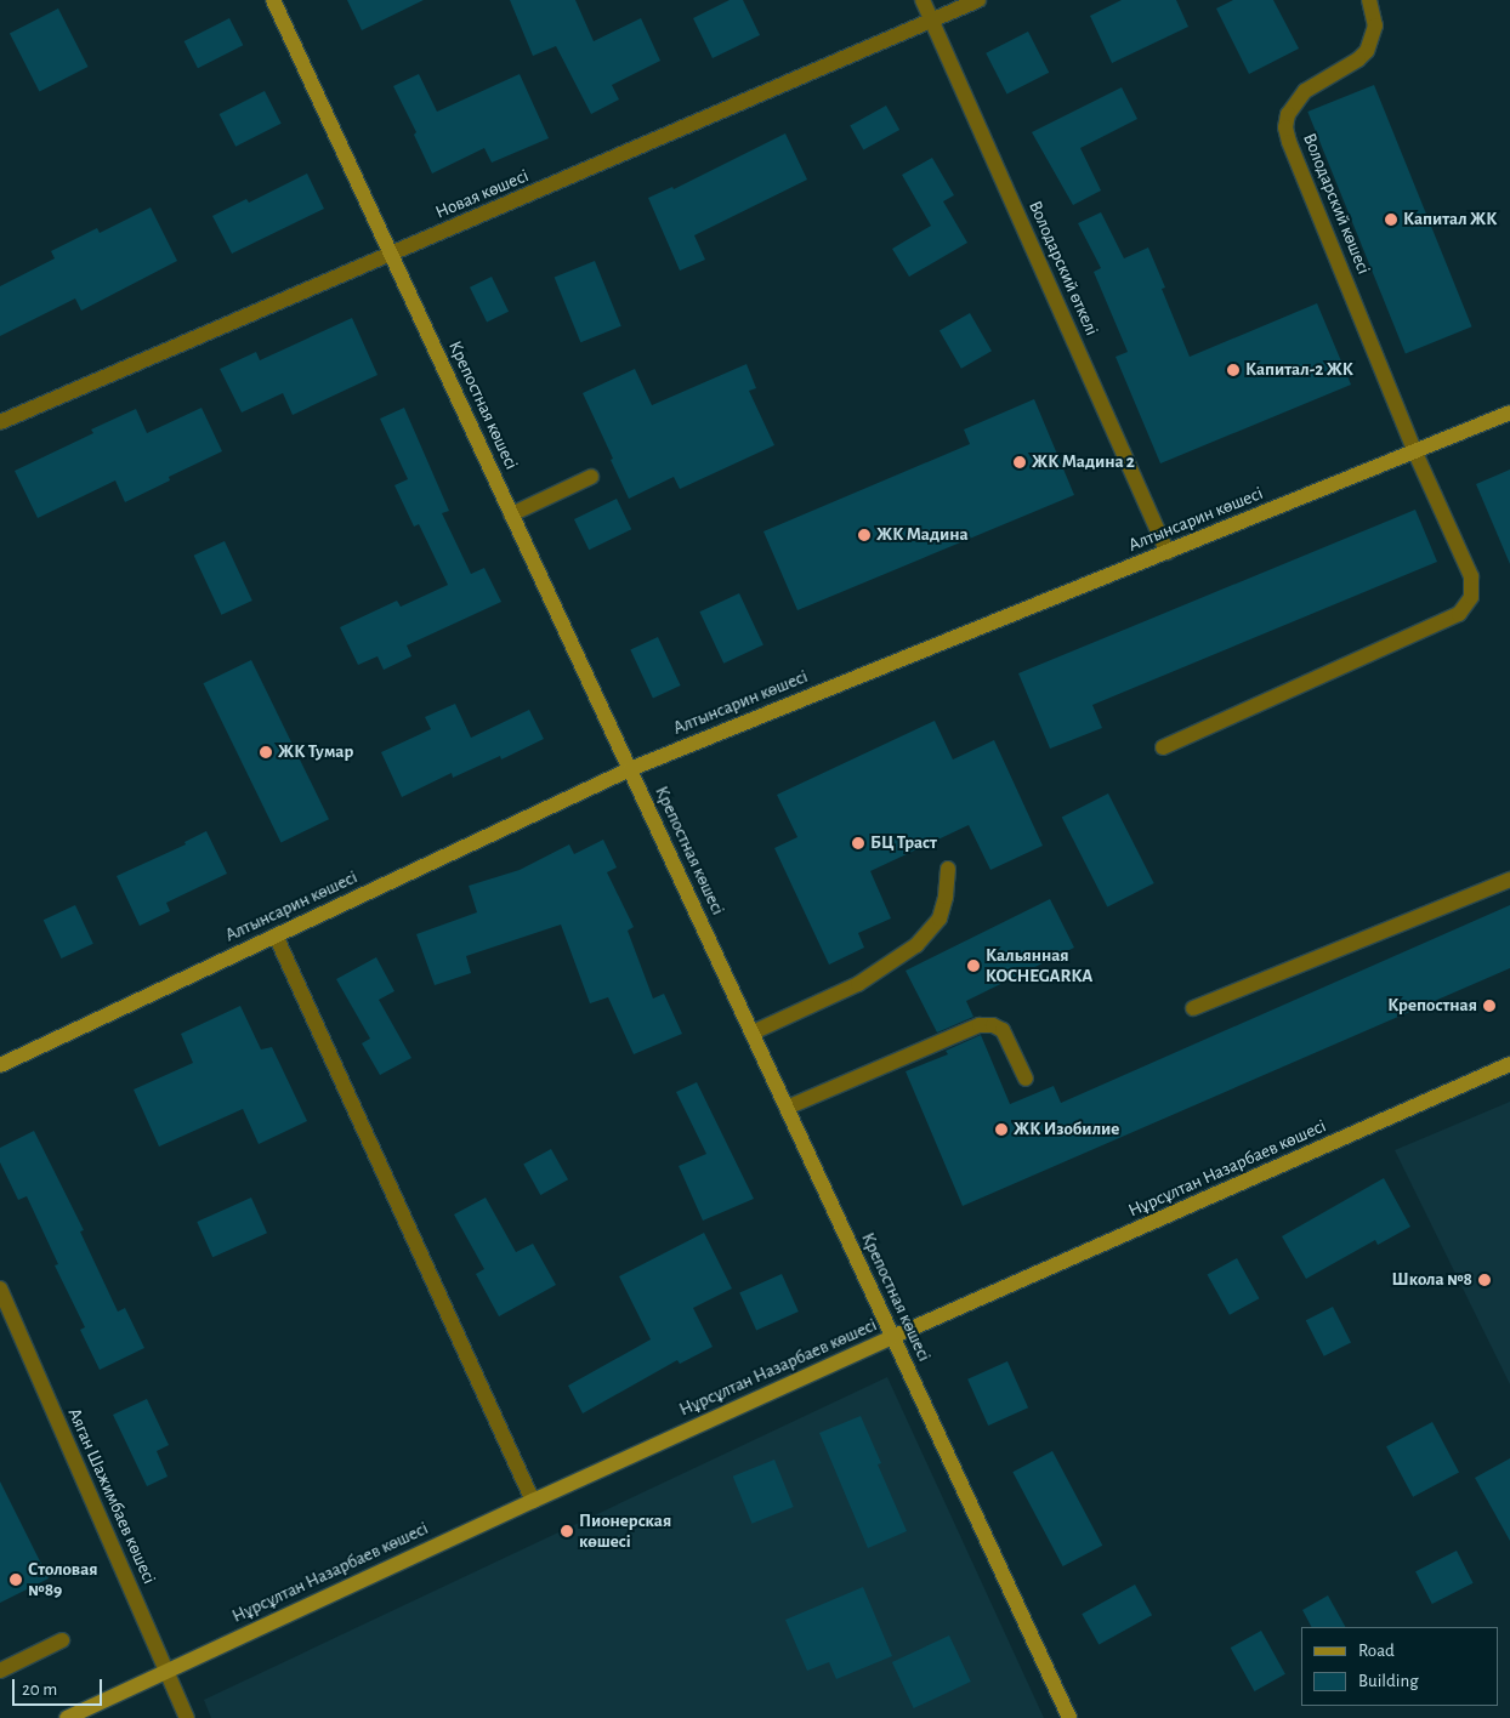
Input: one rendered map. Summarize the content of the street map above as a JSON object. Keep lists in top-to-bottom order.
{
  "streets": {
    "street": [
      "Новая көшесі",
      "Володарский көшесі",
      "Володарский өткелі",
      "Крепостная көшесі",
      "Алтынсарин көшесі",
      "Нұрсұлтан Назарбаев көшесі",
      "Аяган Шажимбаев көшесі"
    ]
  },
  "crossings": [
    ["Новая көшесі", "Володарский өткелі"],
    ["Новая көшесі", "Крепостная көшесі"],
    ["Володарский көшесі", "Алтынсарин көшесі"],
    ["Володарский өткелі", "Алтынсарин көшесі"],
    ["Крепостная көшесі", "Алтынсарин көшесі"],
    ["Крепостная көшесі", "Нұрсұлтан Назарбаев көшесі"],
    ["Нұрсұлтан Назарбаев көшесі", "Аяган Шажимбаев көшесі"]
  ],
  "places": [
    "Капитал ЖК",
    "Капитал-2 ЖК",
    "ЖК Мадина 2",
    "ЖК Мадина",
    "ЖК Тумар",
    "БЦ Траст",
    "Кальянная KOCHEGARKA",
    "Крепостная",
    "ЖК Изобилие",
    "Школа №8",
    "Пионерская көшесі",
    "Столовая №89"
  ],
  "legend": ["Road", "Building"],
  "scale_bar": "20 m"
}
